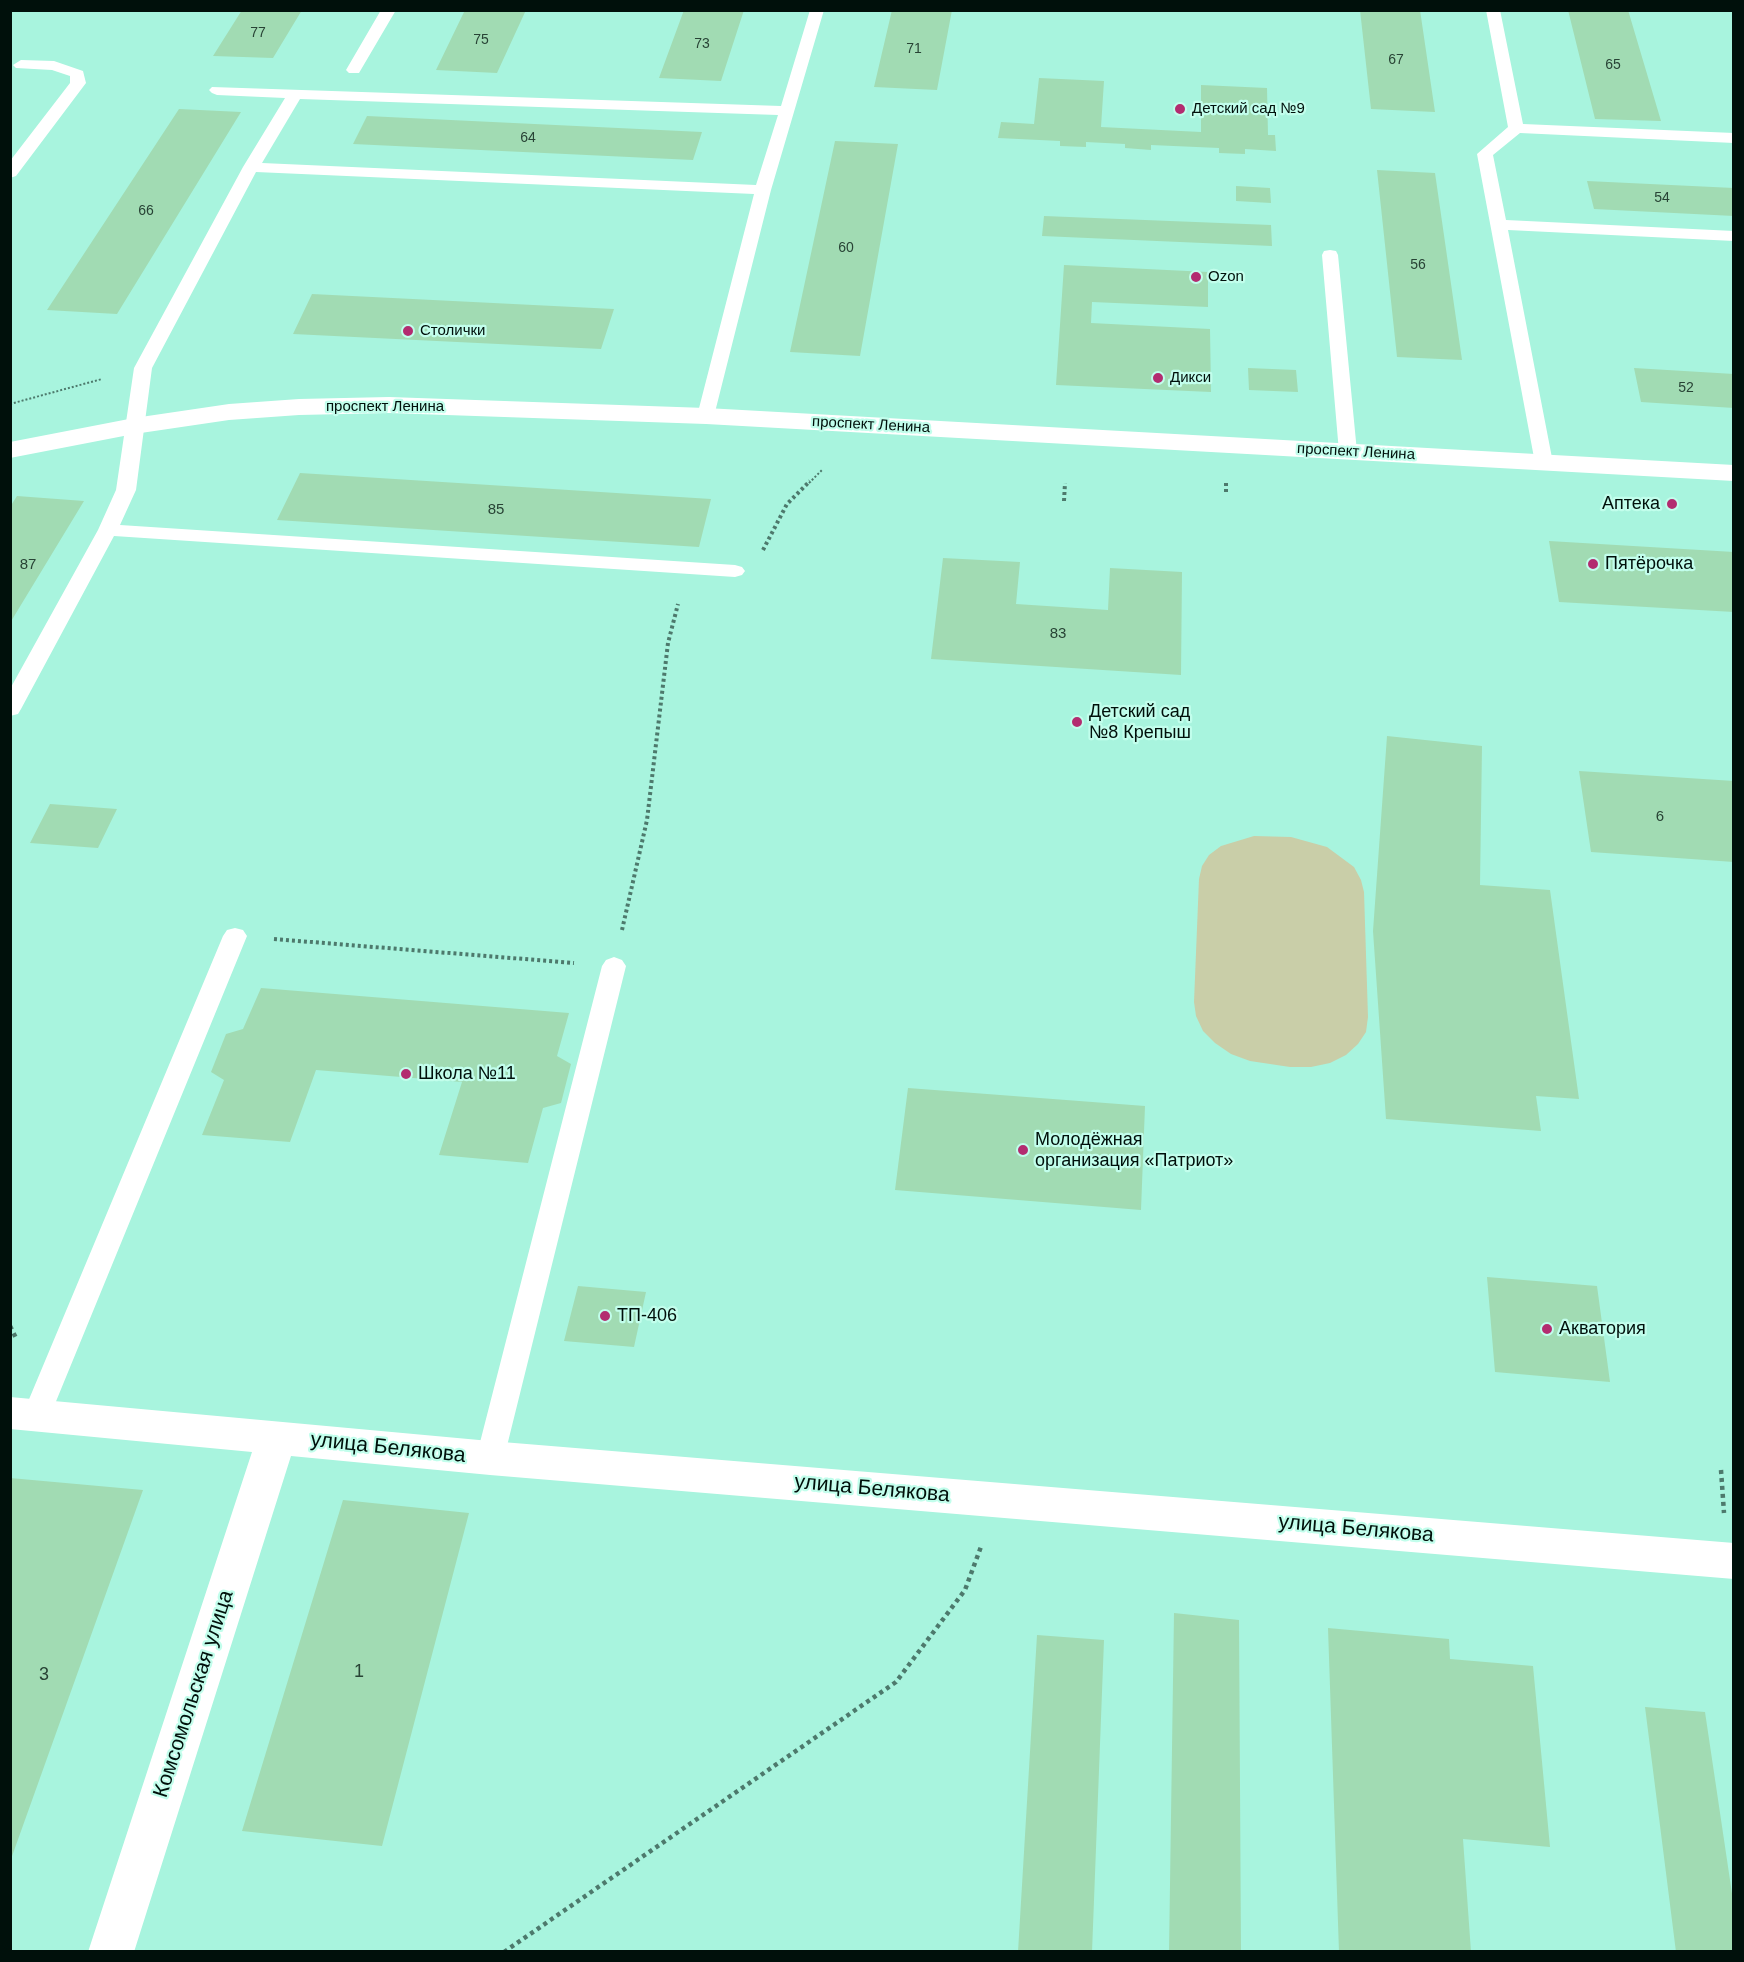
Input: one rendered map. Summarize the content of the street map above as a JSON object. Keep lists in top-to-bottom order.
{
  "streets": {
    "street": ["проспект Ленина", "улица Белякова", "Комсомольская улица"]
  },
  "crossings": [
    ["улица Белякова", "Комсомольская улица"]
  ],
  "places": [
    "Детский сад №9",
    "Ozon",
    "Столички",
    "Дикси",
    "Аптека",
    "Пятёрочка",
    "Детский сад №8 Крепыш",
    "Школа №11",
    "Молодёжная организация «Патриот»",
    "ТП-406",
    "Акватория"
  ],
  "house_numbers": [
    "77",
    "75",
    "73",
    "71",
    "67",
    "65",
    "64",
    "54",
    "66",
    "60",
    "56",
    "52",
    "85",
    "87",
    "83",
    "6",
    "1",
    "3"
  ]
}
